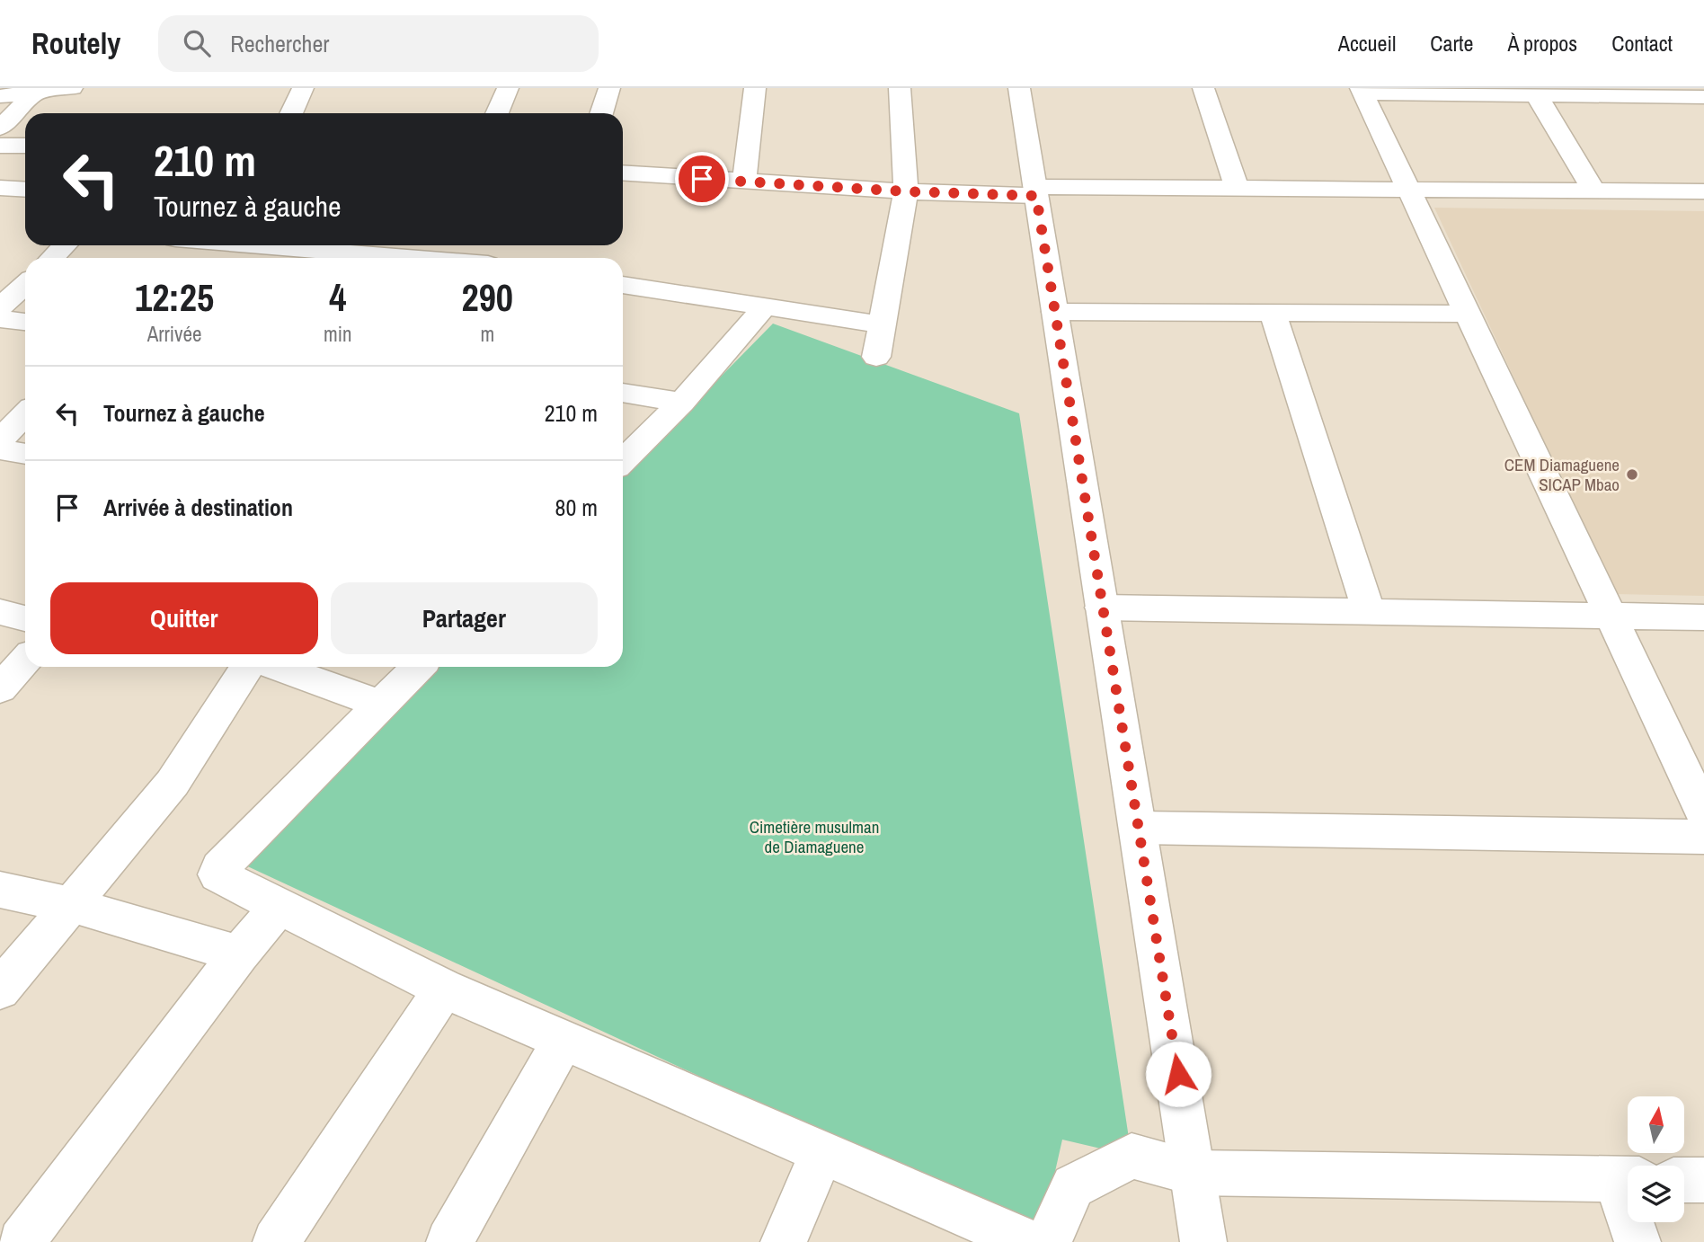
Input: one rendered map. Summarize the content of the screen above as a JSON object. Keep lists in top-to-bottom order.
{
  "parks": ["Cimetière musulman de Diamaguene"],
  "places": ["CEM Diamaguene SICAP Mbao"],
  "north": "top",
  "page": {
    "header": "Routely",
    "search": "Rechercher",
    "nav": [
      "Accueil",
      "Carte",
      "À propos",
      "Contact"
    ],
    "turn": ["210 m", "Tournez à gauche"],
    "eta": [
      "12:25",
      "Arrivée",
      "4",
      "min",
      "290",
      "m"
    ],
    "list": [
      {
        "name": "Tournez à gauche",
        "value": "210 m"
      },
      {
        "name": "Arrivée à destination",
        "value": "80 m"
      }
    ],
    "buttons": ["Quitter", "Partager"]
  }
}
